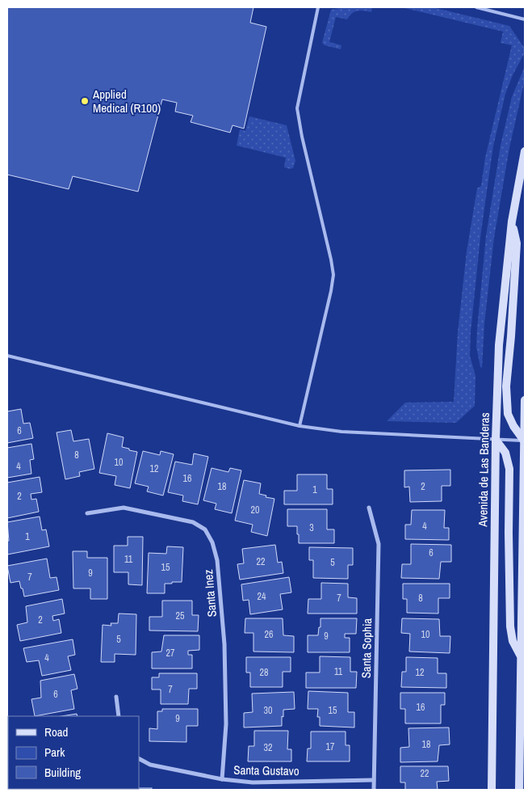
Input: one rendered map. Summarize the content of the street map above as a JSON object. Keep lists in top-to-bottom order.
{
  "streets": {
    "main road": ["Avenida de Las Banderas"],
    "street": ["Santa Inez", "Santa Sophia", "Santa Gustavo"]
  },
  "crossings": [
    ["Santa Inez", "Santa Gustavo"],
    ["Santa Sophia", "Santa Gustavo"]
  ],
  "places": ["Applied Medical (R100)"],
  "house_numbers": [
    "6",
    "8",
    "10",
    "4",
    "12",
    "16",
    "18",
    "2",
    "1",
    "2",
    "20",
    "4",
    "3",
    "1",
    "6",
    "11",
    "22",
    "5",
    "15",
    "9",
    "7",
    "24",
    "7",
    "8",
    "25",
    "2",
    "26",
    "10",
    "9",
    "5",
    "27",
    "4",
    "11",
    "28",
    "12",
    "7",
    "6",
    "16",
    "30",
    "15",
    "9",
    "18",
    "17",
    "32",
    "22"
  ],
  "legend": ["Road", "Park", "Building"]
}
